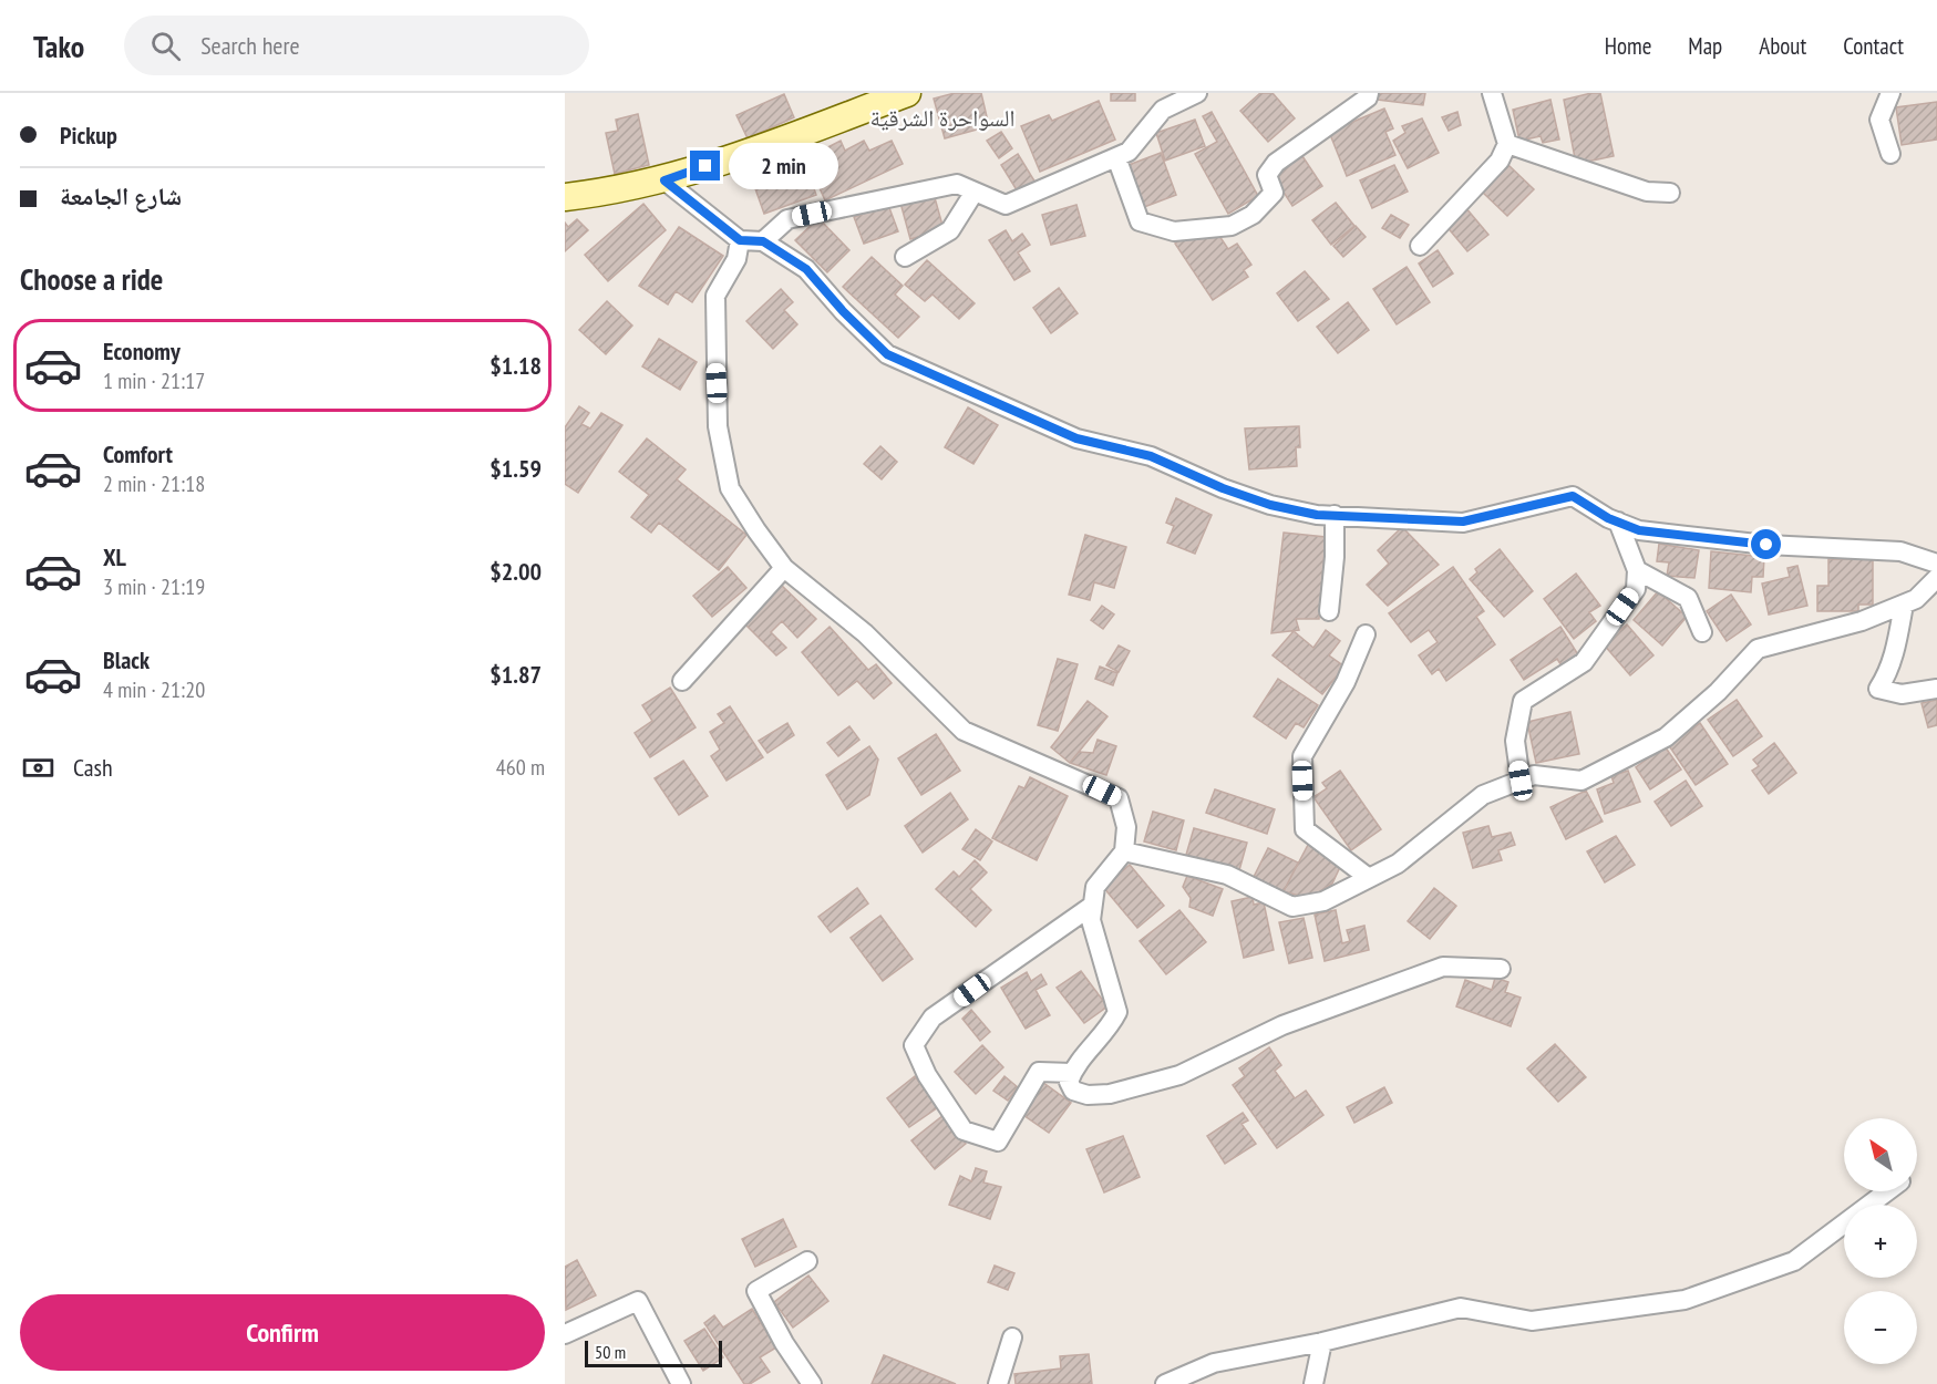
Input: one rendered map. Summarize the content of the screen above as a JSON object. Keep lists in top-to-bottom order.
{
  "districts": ["السواحرة الشرقية"],
  "scale_bar": "50 m",
  "north": "top left",
  "page": {
    "header": "Tako",
    "search": "Search here",
    "nav": [
      "Home",
      "Map",
      "About",
      "Contact"
    ],
    "banner": ["Pickup", "شارع الجامعة"],
    "bubble": "2 min",
    "heading": "Choose a ride",
    "list": [
      {
        "name": "Economy",
        "note": "1 min · 21:17",
        "value": "$1.18"
      },
      {
        "name": "Comfort",
        "note": "2 min · 21:18",
        "value": "$1.59"
      },
      {
        "name": "XL",
        "note": "3 min · 21:19",
        "value": "$2.00"
      },
      {
        "name": "Black",
        "note": "4 min · 21:20",
        "value": "$1.87"
      }
    ],
    "pay": ["Cash", "460 m"],
    "map_buttons": ["+", "−"],
    "buttons": "Confirm",
    "scale": "50 m"
  }
}
